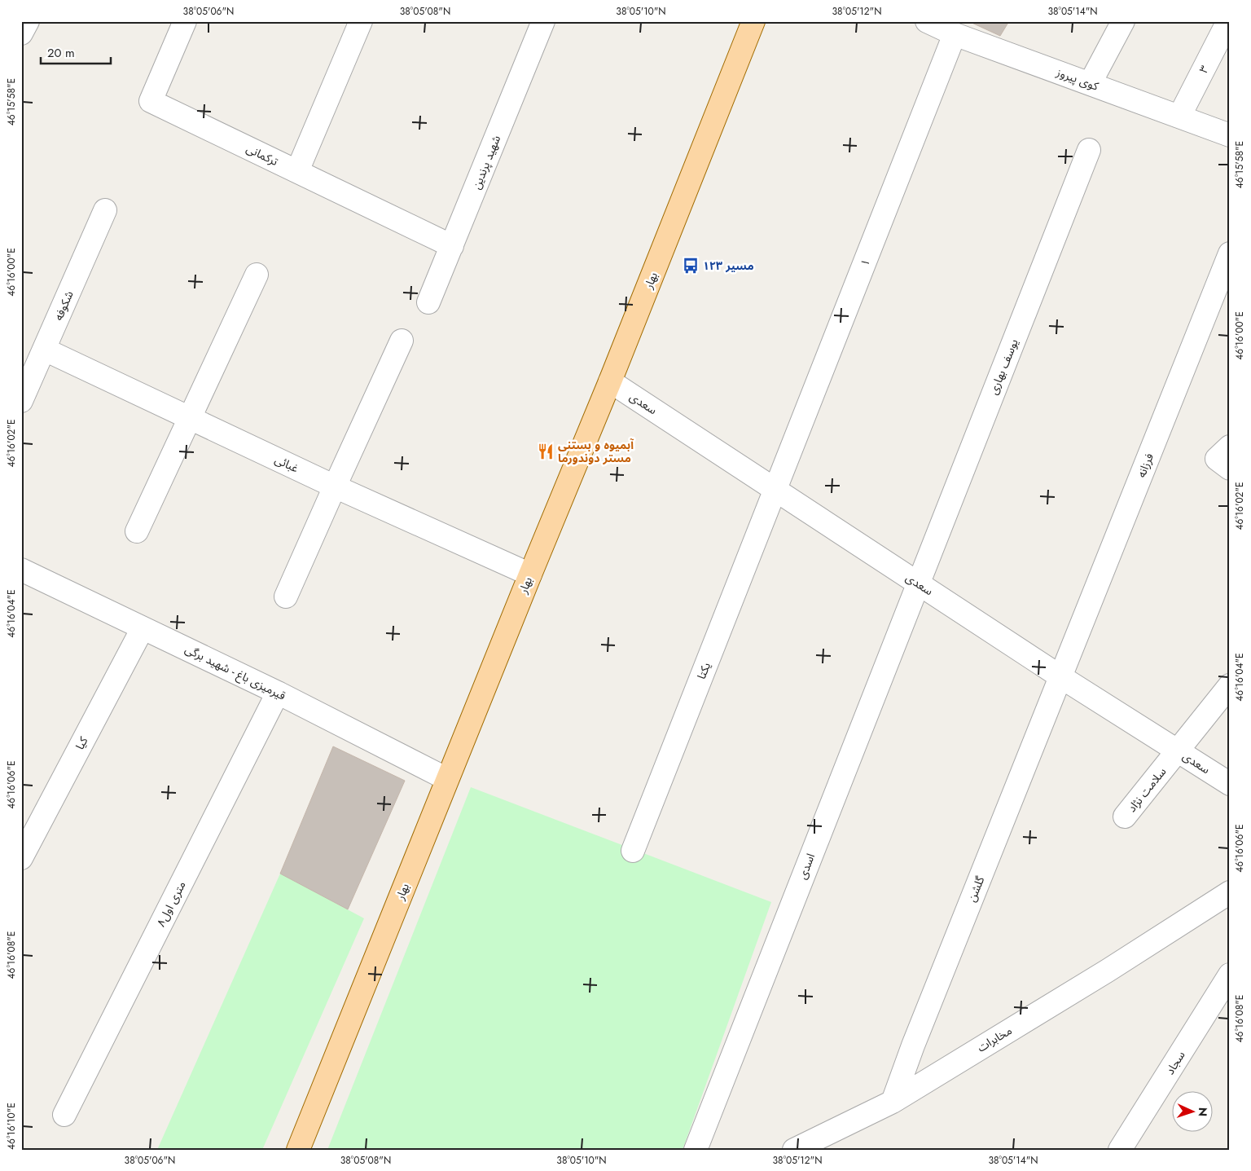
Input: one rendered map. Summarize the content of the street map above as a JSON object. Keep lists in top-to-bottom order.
{
  "streets": {
    "main road": ["بهار"],
    "street": [
      "۳",
      "کوی پیروز",
      "ترکمانی",
      "شهید پرندین",
      "۱",
      "شکوفه",
      "یوسف بهاری",
      "سعدی",
      "غبائی",
      "فرزانه",
      "یکتا",
      "قیرمیزی باغ - شهید برگی",
      "کیا",
      "سلامت نژاد",
      "اسدی",
      "گلشن",
      "۸متری اول",
      "مخابرات",
      "سجاد"
    ]
  },
  "crossings": [
    ["۳", "کوی پیروز"],
    ["کوی پیروز", "۱"],
    ["ترکمانی", "شهید پرندین"],
    ["۱", "سعدی"],
    ["۱", "یکتا"],
    ["بهار", "سعدی"],
    ["بهار", "غبائی"],
    ["بهار", "قیرمیزی باغ - شهید برگی"],
    ["شکوفه", "غبائی"],
    ["یوسف بهاری", "سعدی"],
    ["یوسف بهاری", "اسدی"],
    ["سعدی", "فرزانه"],
    ["سعدی", "یکتا"],
    ["سعدی", "سلامت نژاد"],
    ["سعدی", "اسدی"],
    ["سعدی", "گلشن"],
    ["فرزانه", "گلشن"],
    ["قیرمیزی باغ - شهید برگی", "کیا"],
    ["قیرمیزی باغ - شهید برگی", "۸متری اول"],
    ["گلشن", "مخابرات"]
  ],
  "places": {
    "bus stop": ["مسیر ۱۲۳"],
    "restaurant": ["آبمیوه و بستنی مستر دوندورما"]
  },
  "scale_bar": "20 m",
  "north": "right",
  "coordinates": [
    "38°05'06\"N",
    "38°05'08\"N",
    "38°05'10\"N",
    "38°05'12\"N",
    "38°05'14\"N",
    "46°15'58\"E",
    "46°16'00\"E",
    "46°16'02\"E",
    "46°16'04\"E",
    "46°16'06\"E",
    "46°16'08\"E",
    "46°16'10\"E"
  ]
}
